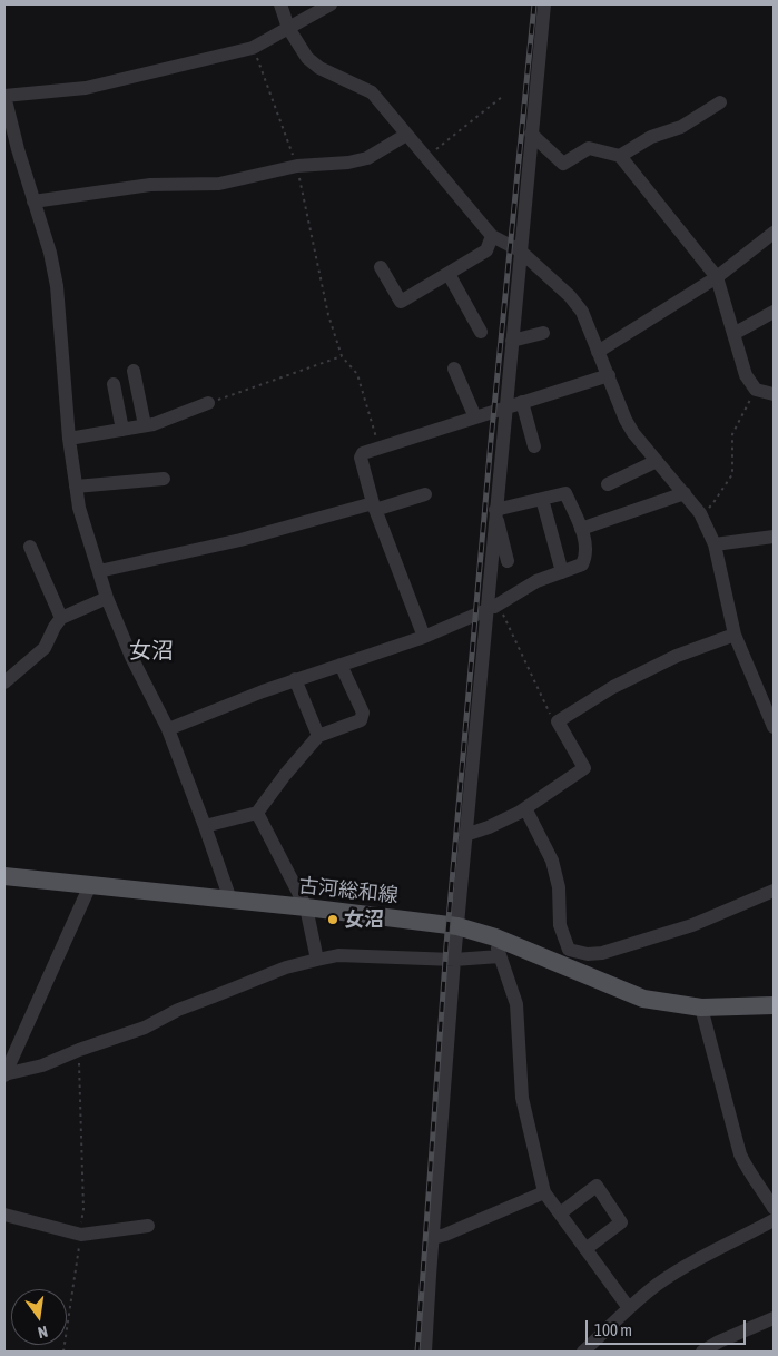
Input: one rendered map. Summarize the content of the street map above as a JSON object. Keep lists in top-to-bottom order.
{
  "streets": {
    "main road": ["古河総和線"]
  },
  "districts": ["女沼"],
  "places": ["女沼"],
  "scale_bar": "100 m",
  "north": "bottom"
}
